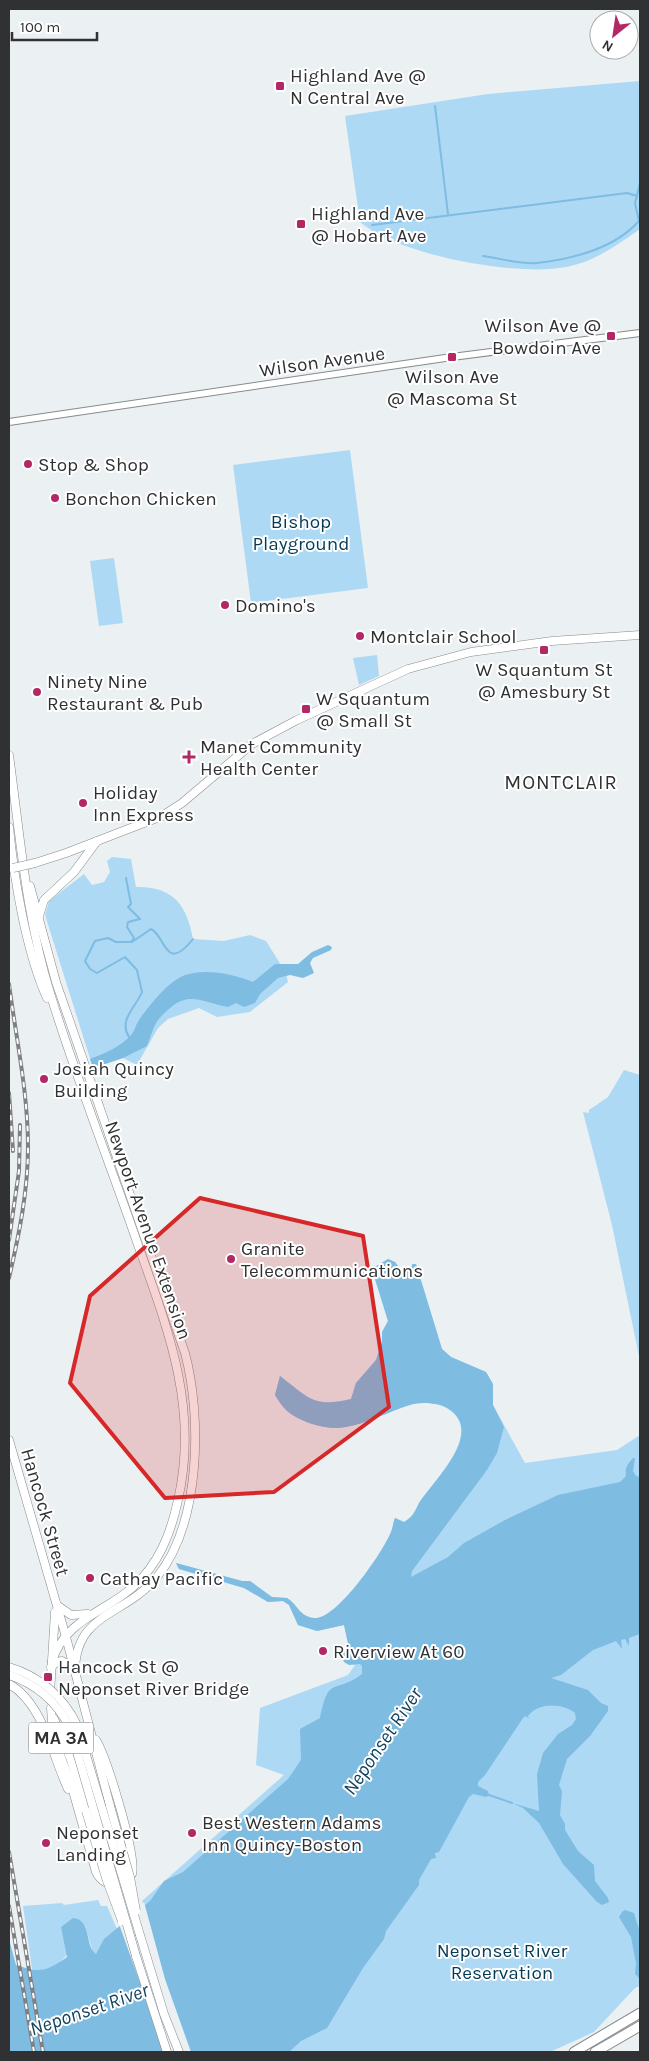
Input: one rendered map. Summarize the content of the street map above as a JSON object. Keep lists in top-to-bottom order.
{
  "streets": {
    "main road": ["Newport Avenue Extension", "Hancock Street", "MA 3A"],
    "street": ["Wilson Avenue"]
  },
  "crossings": [
    ["Newport Avenue Extension", "Hancock Street"]
  ],
  "districts": ["MONTCLAIR"],
  "water": ["Neponset River"],
  "parks": ["Bishop Playground", "Neponset River Reservation"],
  "places": {
    "transit": [
      "Highland Ave @ N Central Ave",
      "Highland Ave @ Hobart Ave",
      "Wilson Ave @ Bowdoin Ave",
      "Wilson Ave @ Mascoma St",
      "W Squantum St @ Amesbury St",
      "W Squantum @ Small St",
      "Hancock St @ Neponset River Bridge"
    ],
    "other": [
      "Stop & Shop",
      "Bonchon Chicken",
      "Domino's",
      "Montclair School",
      "Ninety Nine Restaurant & Pub",
      "Holiday Inn Express",
      "Josiah Quincy Building",
      "Granite Telecommunications",
      "Cathay Pacific",
      "Riverview At 60",
      "Best Western Adams Inn Quincy-Boston",
      "Neponset Landing"
    ],
    "health": ["Manet Community Health Center"]
  },
  "scale_bar": "100 m",
  "north": "bottom left"
}
